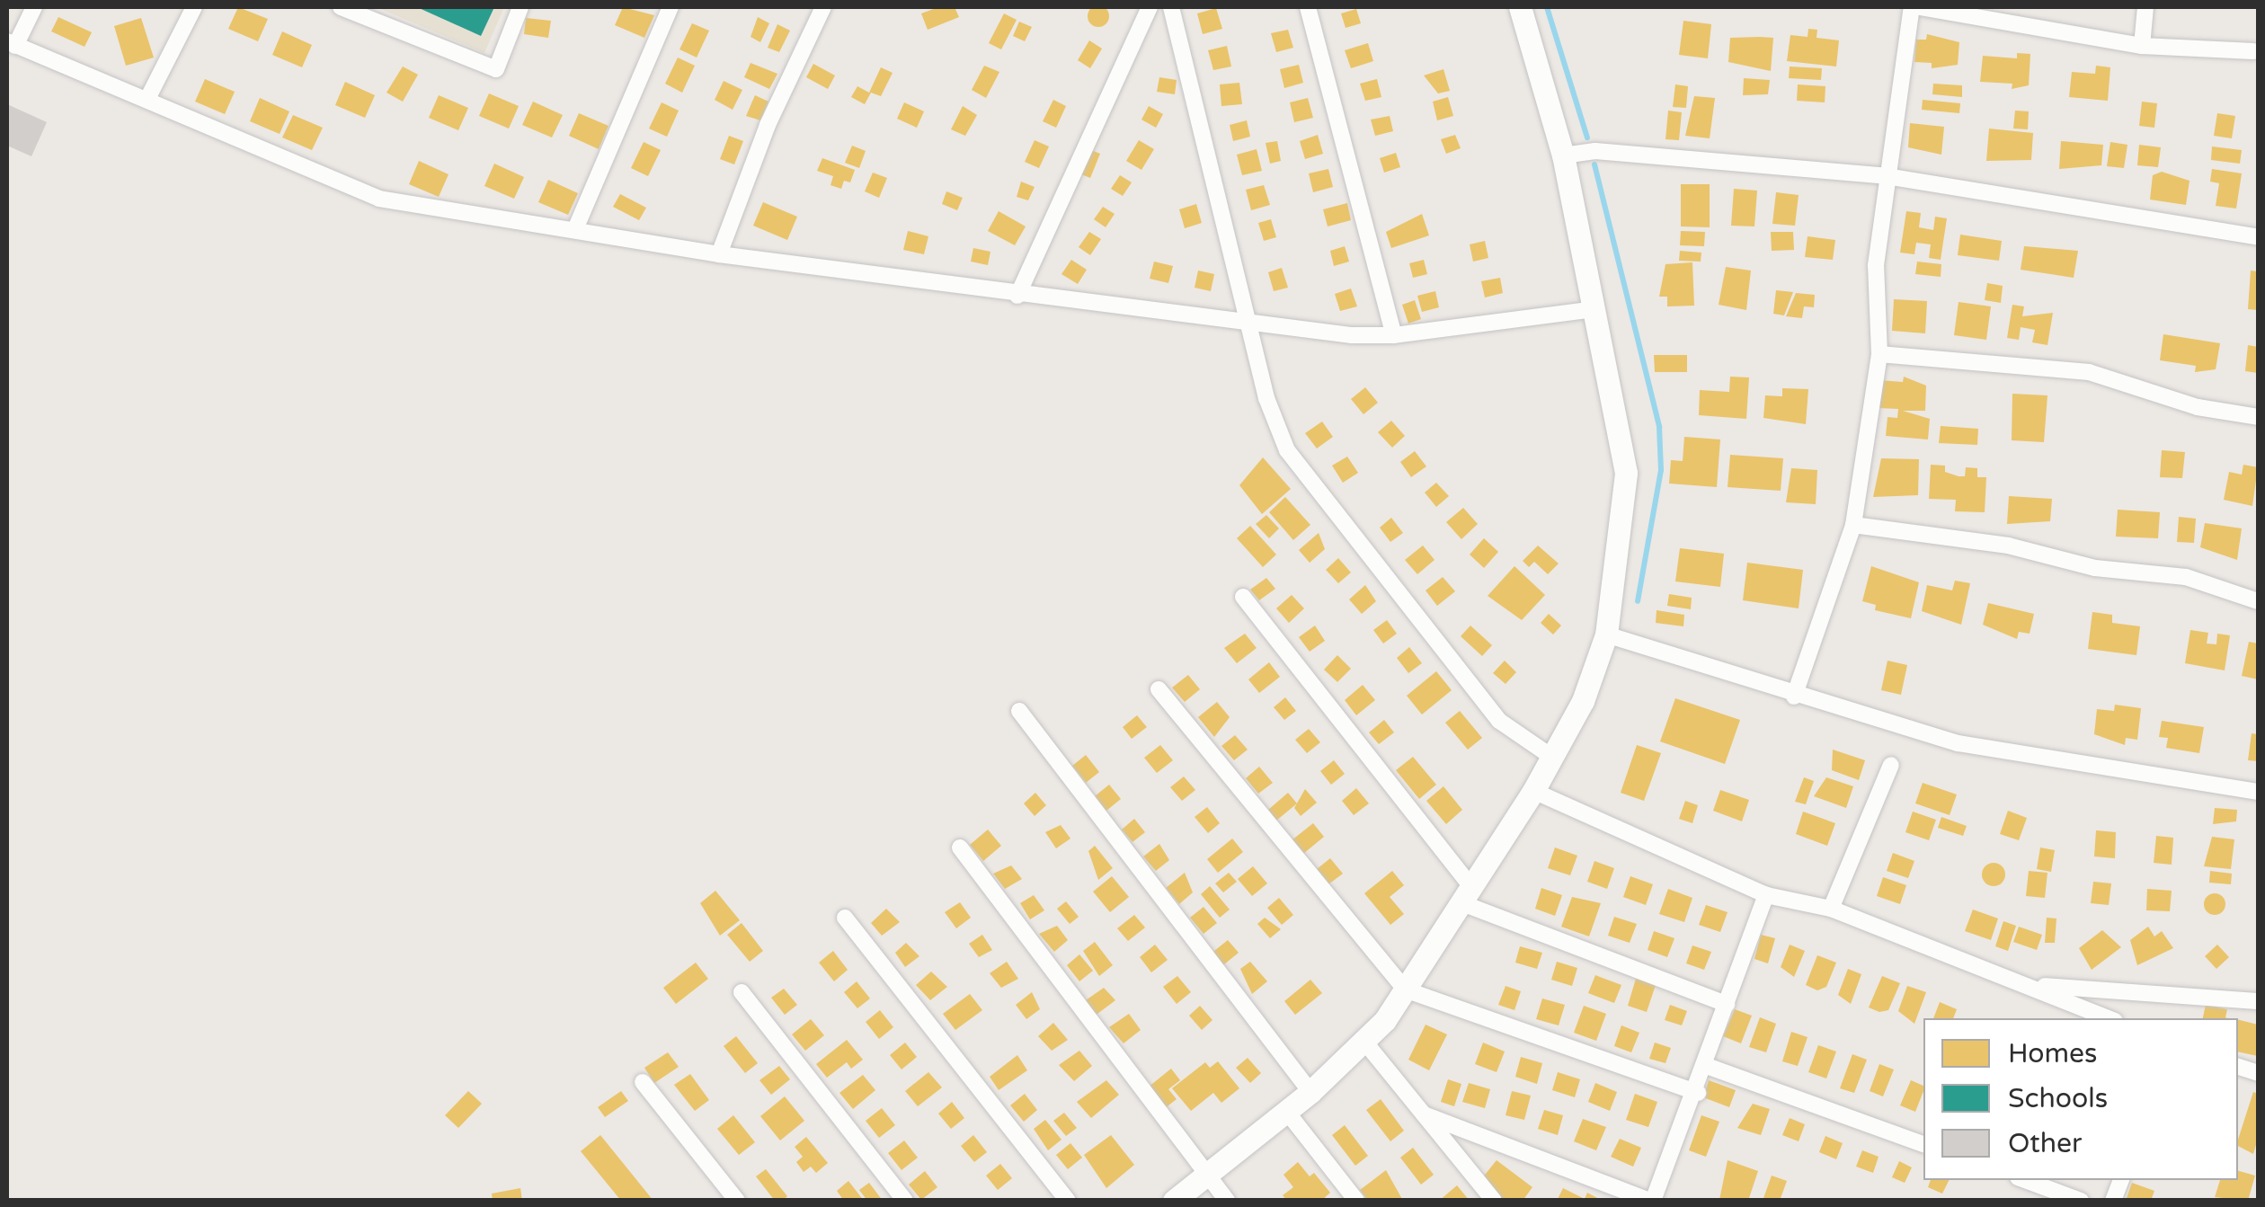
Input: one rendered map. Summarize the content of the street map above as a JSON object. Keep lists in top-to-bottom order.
{
  "legend": ["Homes", "Schools", "Other"]
}
